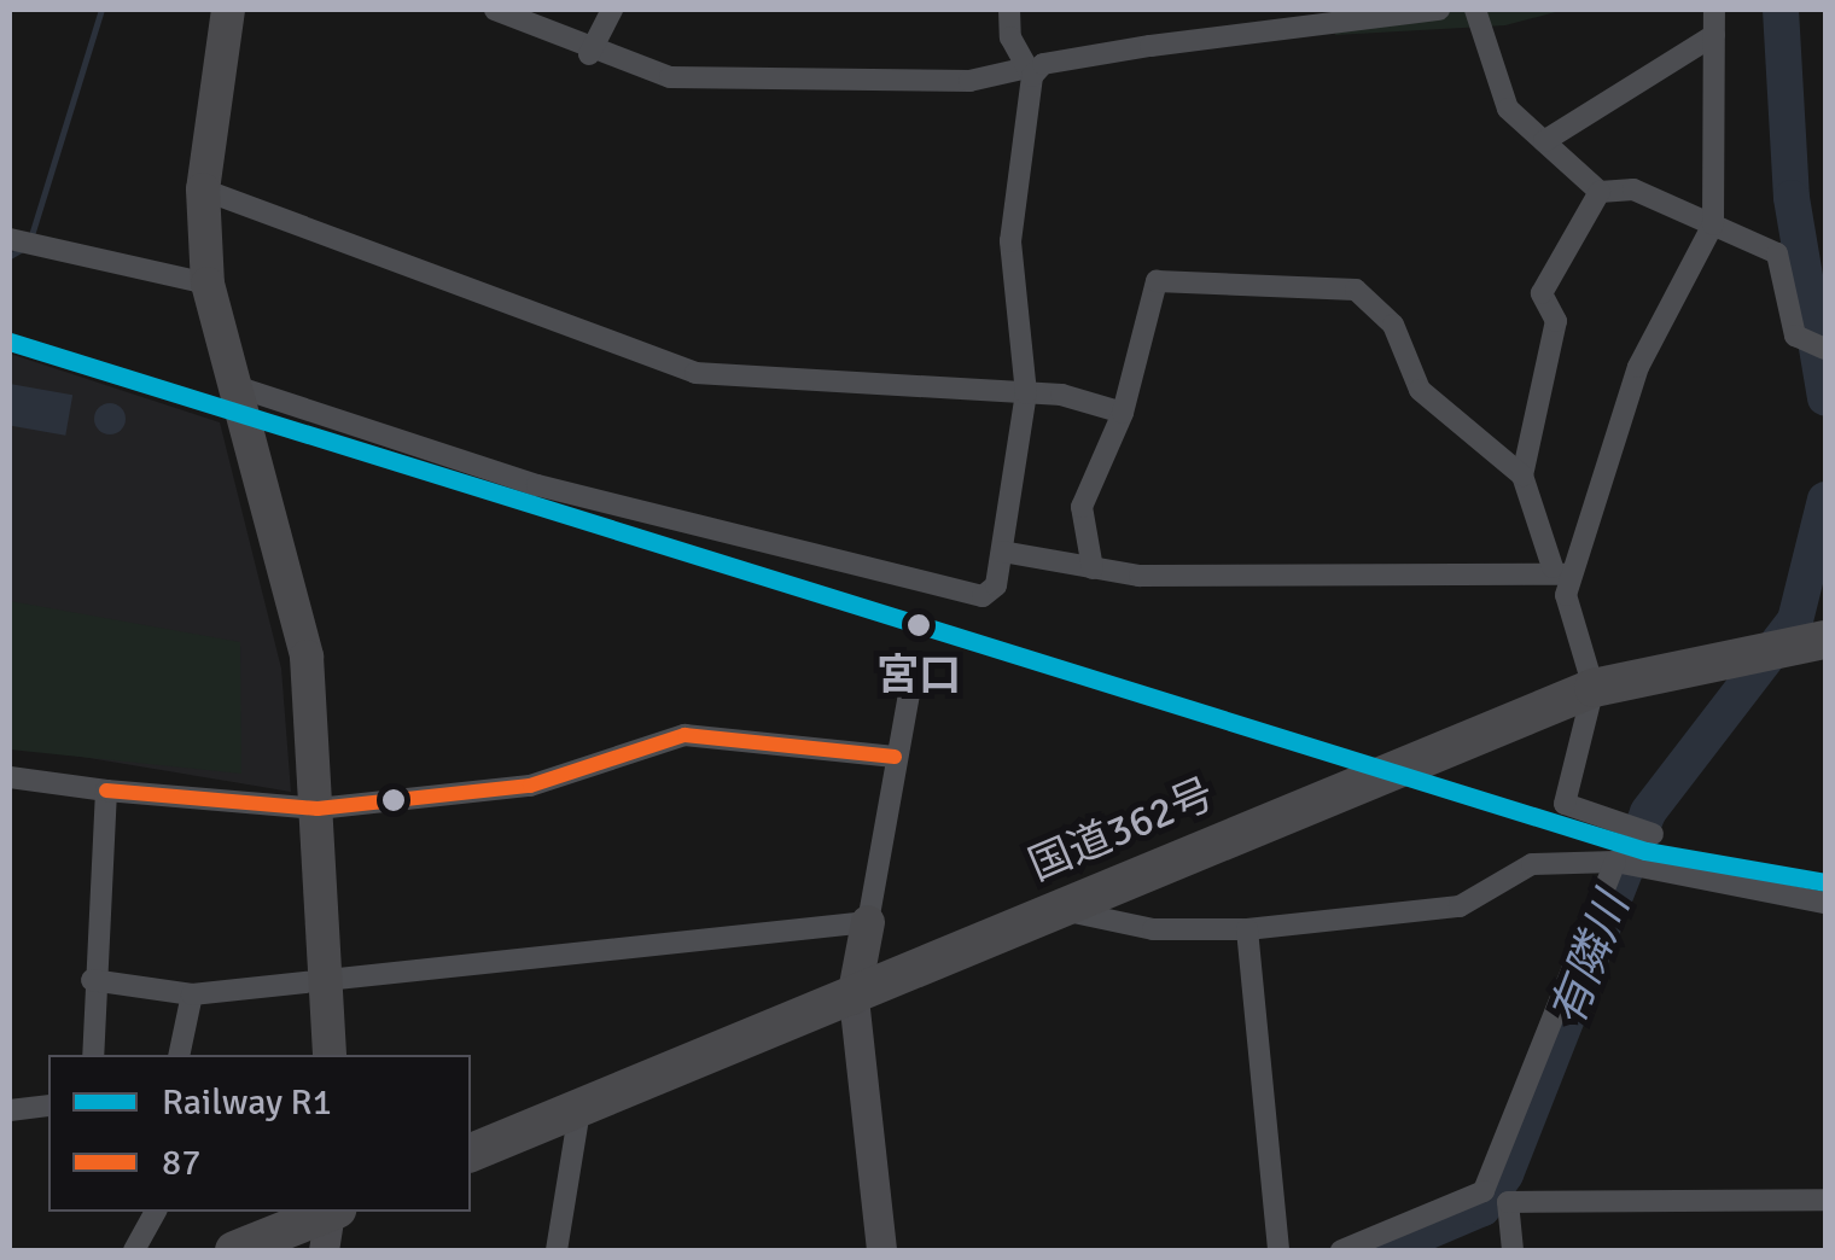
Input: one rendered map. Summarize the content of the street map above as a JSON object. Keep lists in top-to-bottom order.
{
  "streets": {
    "highway": ["国道362号"]
  },
  "water": ["有隣川"],
  "places": ["宮口"],
  "lines": ["rail line R1", "transit line 87"],
  "legend": ["Railway R1", "87"]
}
